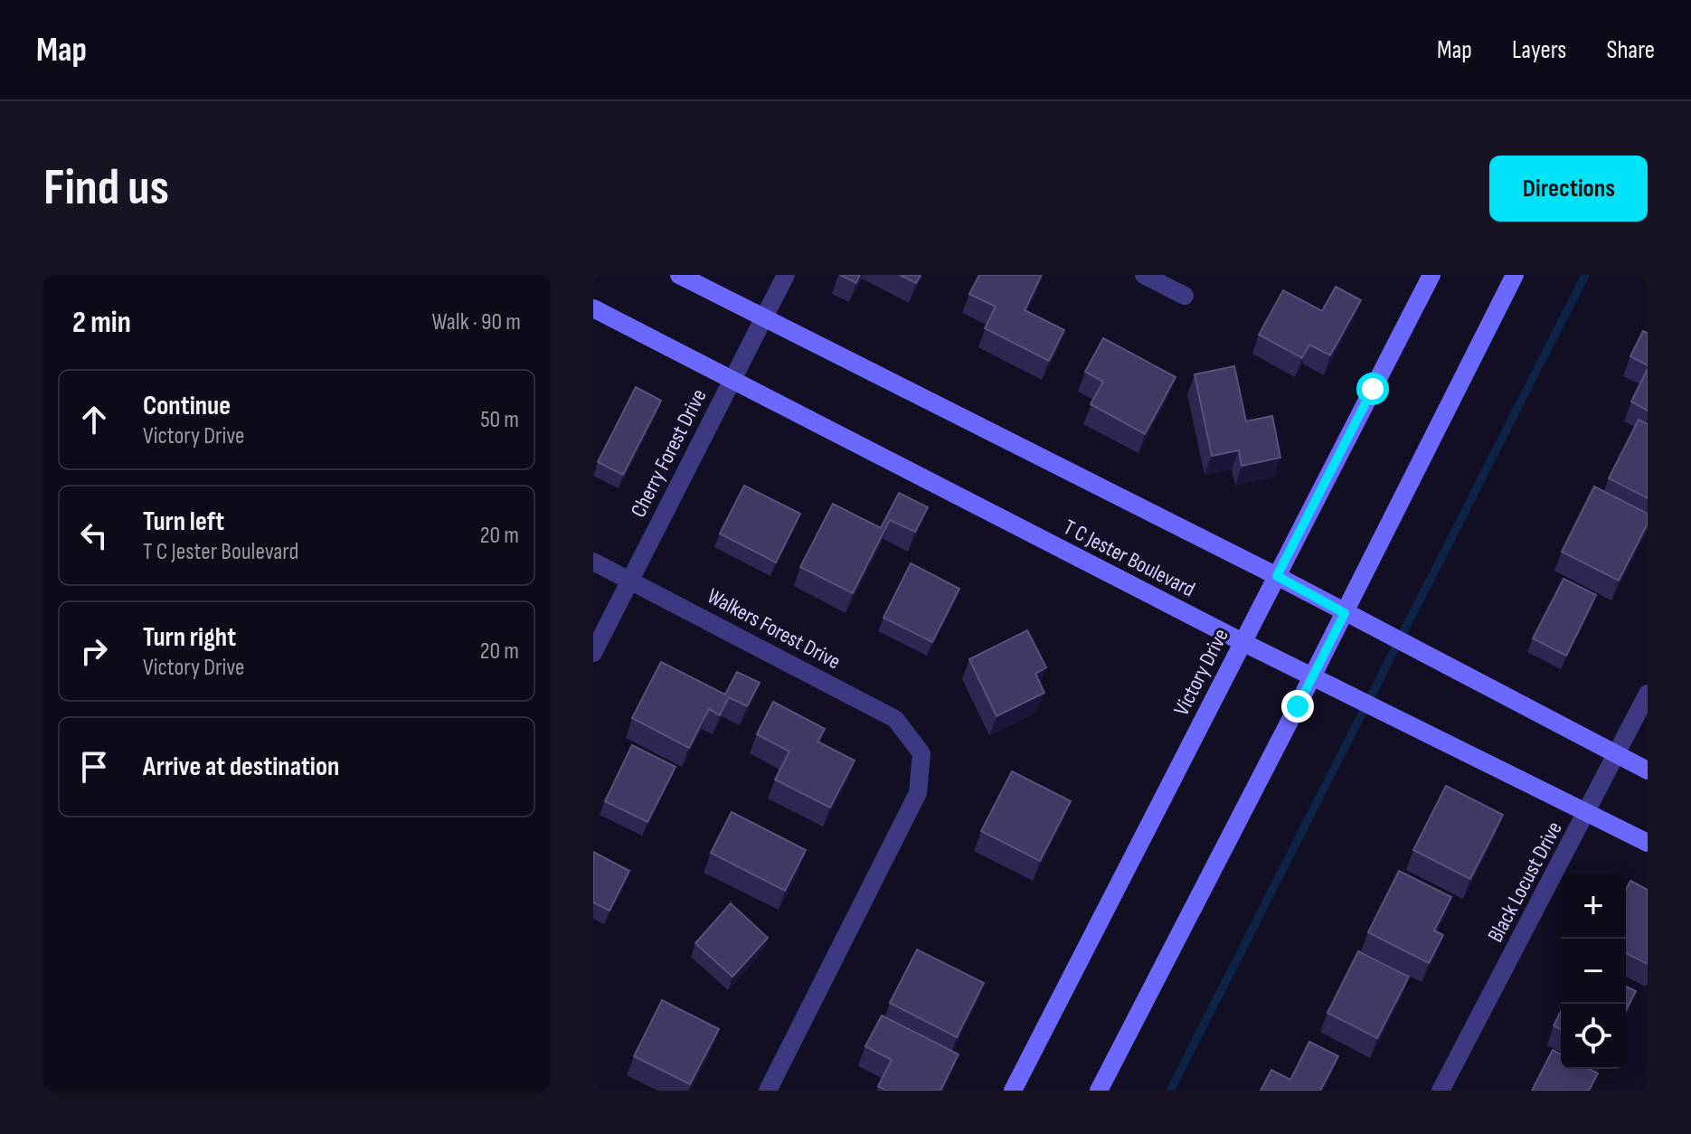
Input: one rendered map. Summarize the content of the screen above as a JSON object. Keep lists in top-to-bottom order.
{
  "streets": {
    "main road": ["T C Jester Boulevard", "Victory Drive"],
    "street": ["Cherry Forest Drive", "Walkers Forest Drive", "Black Locust Drive"]
  },
  "crossings": [
    ["Cherry Forest Drive", "T C Jester Boulevard"],
    ["Cherry Forest Drive", "Walkers Forest Drive"],
    ["T C Jester Boulevard", "Victory Drive"],
    ["T C Jester Boulevard", "Black Locust Drive"]
  ],
  "page": {
    "header": "Map",
    "nav": ["Map", "Layers", "Share"],
    "buttons": "Directions",
    "title": "Find us",
    "heading": ["2 min", "Walk · 90 m"],
    "list": [
      ["Continue", "Victory Drive", "50 m"],
      ["Turn left", "T C Jester Boulevard", "20 m"],
      ["Turn right", "Victory Drive", "20 m"],
      "Arrive at destination"
    ],
    "map_buttons": ["+", "−"]
  }
}
